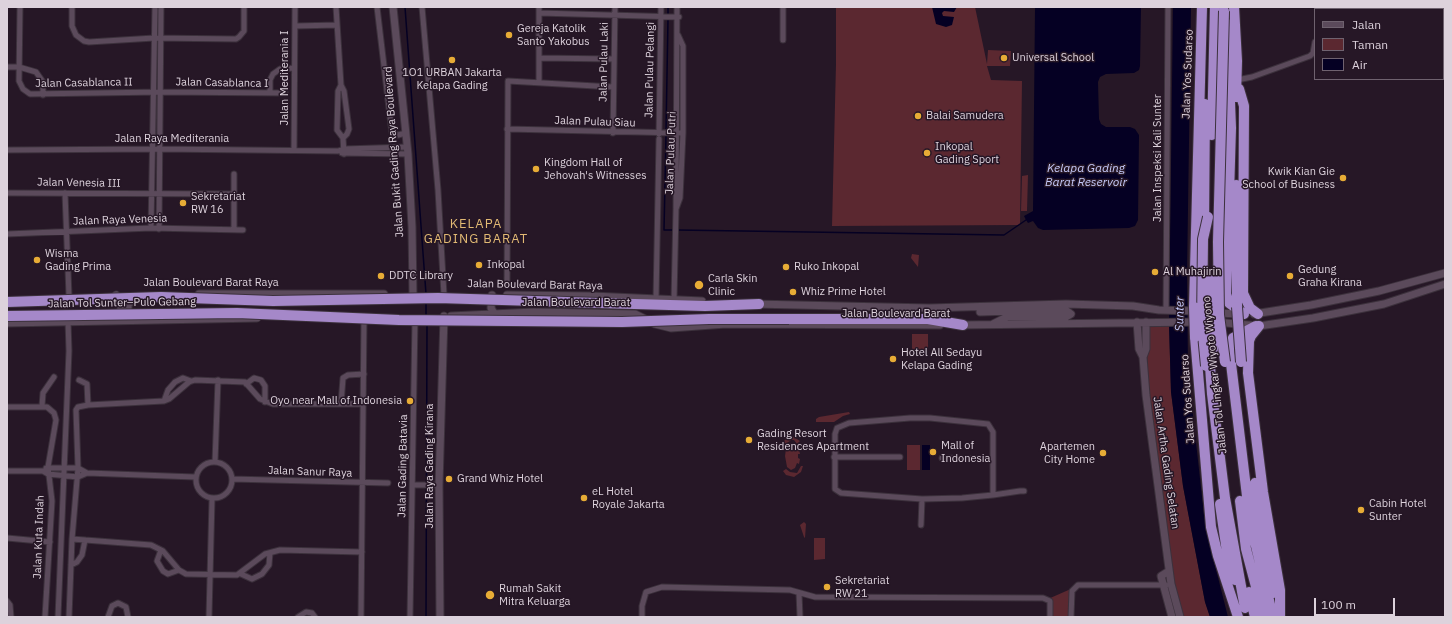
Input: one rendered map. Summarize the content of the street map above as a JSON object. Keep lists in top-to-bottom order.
{
  "streets": {
    "highway": ["Jalan Yos Sudarso", "Jalan Tol Sunter–Pulo Gebang", "Jalan Tol Lingkar Wiyoto Wiyono"],
    "main road": [
      "Jalan Bukit Gading Raya Boulevard",
      "Jalan Boulevard Barat Raya",
      "Jalan Boulevard Barat",
      "Jalan Artha Gading Selatan",
      "Jalan Raya Gading Kirana"
    ],
    "street": [
      "Jalan Pulau Laki",
      "Jalan Pulau Pelangi",
      "Jalan Mediterania I",
      "Jalan Casablanca II",
      "Jalan Casablanca I",
      "Jalan Pulau Siau",
      "Jalan Raya Mediterania",
      "Jalan Pulau Putri",
      "Jalan Inspeksi Kali Sunter",
      "Jalan Venesia III",
      "Jalan Raya Venesia",
      "Jalan Gading Batavia",
      "Jalan Sanur Raya",
      "Jalan Kuta Indah"
    ]
  },
  "crossings": [
    ["Jalan Pulau Laki", "Jalan Pulau Siau"],
    ["Jalan Pulau Pelangi", "Jalan Pulau Siau"],
    ["Jalan Pulau Pelangi", "Jalan Boulevard Barat Raya"],
    ["Jalan Mediterania I", "Jalan Raya Mediterania"],
    ["Jalan Casablanca II", "Jalan Casablanca I"],
    ["Jalan Pulau Siau", "Jalan Pulau Putri"],
    ["Jalan Raya Mediterania", "Jalan Bukit Gading Raya Boulevard"],
    ["Jalan Bukit Gading Raya Boulevard", "Jalan Boulevard Barat Raya"],
    ["Jalan Pulau Putri", "Jalan Boulevard Barat Raya"],
    ["Jalan Inspeksi Kali Sunter", "Jalan Boulevard Barat"],
    ["Jalan Boulevard Barat Raya", "Jalan Boulevard Barat"],
    ["Jalan Tol Sunter–Pulo Gebang", "Jalan Boulevard Barat"],
    ["Jalan Boulevard Barat", "Jalan Artha Gading Selatan"],
    ["Jalan Boulevard Barat", "Jalan Gading Batavia"],
    ["Jalan Boulevard Barat", "Jalan Raya Gading Kirana"]
  ],
  "districts": ["KELAPA GADING BARAT"],
  "water": ["Kelapa Gading Barat Reservoir", "Sunter"],
  "places": [
    "Gereja Katolik Santo Yakobus",
    "Universal School",
    "1O1 URBAN Jakarta Kelapa Gading",
    "Balai Samudera",
    "Inkopal Gading Sport",
    "Kingdom Hall of Jehovah's Witnesses",
    "Kwik Kian Gie School of Business",
    "Sekretariat RW 16",
    "Wisma Gading Prima",
    "Inkopal",
    "Ruko Inkopal",
    "Al Muhajirin",
    "DDTC Library",
    "Gedung Graha Kirana",
    "Carla Skin Clinic",
    "Whiz Prime Hotel",
    "Hotel All Sedayu Kelapa Gading",
    "Oyo near Mall of Indonesia",
    "Gading Resort Residences Apartment",
    "Mall of Indonesia",
    "Apartemen City Home",
    "Grand Whiz Hotel",
    "eL Hotel Royale Jakarta",
    "Cabin Hotel Sunter",
    "Sekretariat RW 21",
    "Rumah Sakit Mitra Keluarga"
  ],
  "legend": ["Jalan", "Taman", "Air"],
  "scale_bar": "100 m"
}
